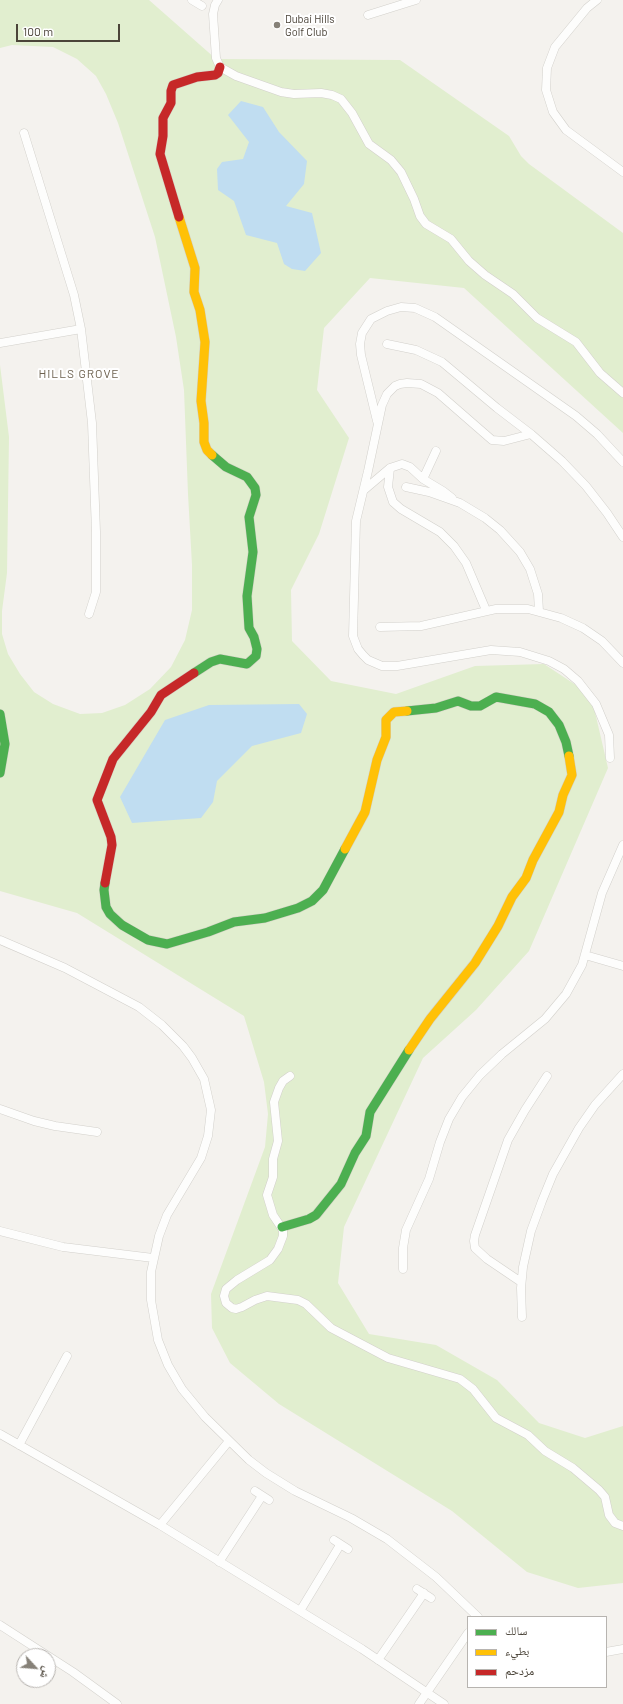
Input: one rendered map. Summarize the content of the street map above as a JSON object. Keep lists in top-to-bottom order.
{
  "districts": ["HILLS GROVE"],
  "places": ["Dubai Hills Golf Club"],
  "legend": ["سالك", "بطيء", "مزدحم"],
  "scale_bar": "100 m",
  "north": "bottom right"
}
